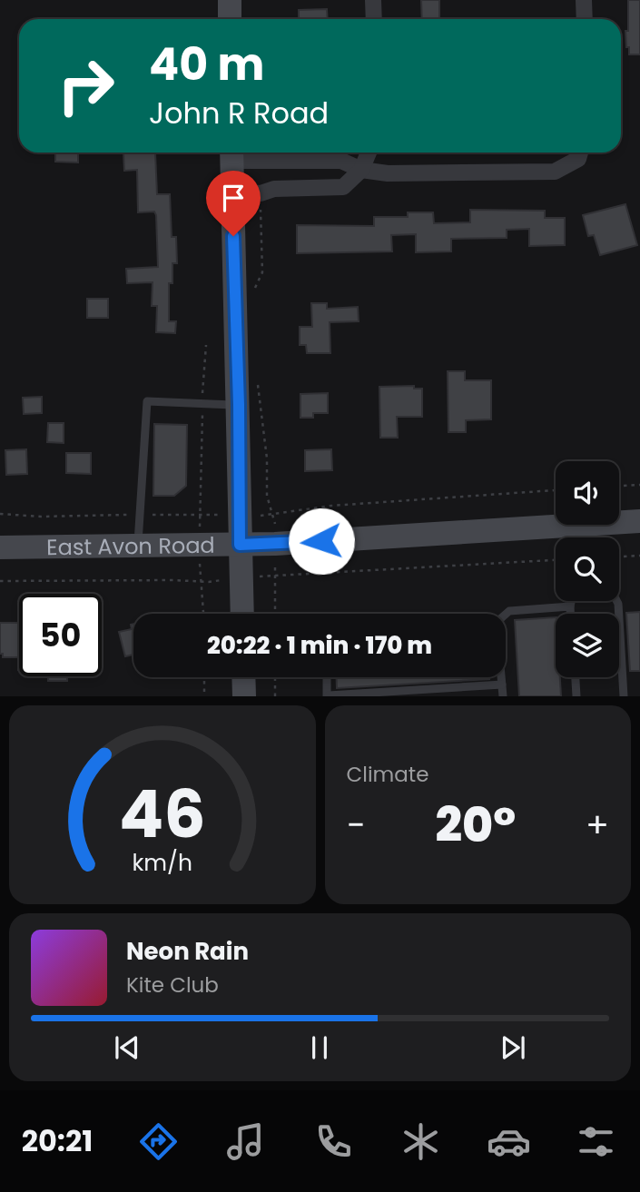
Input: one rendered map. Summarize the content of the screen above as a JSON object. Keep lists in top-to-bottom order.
{
  "streets": {
    "main road": ["East Avon Road"]
  },
  "page": {
    "turn": ["40 m", "John R Road"],
    "limit": "50",
    "trip": "20:22 · 1 min · 170 m",
    "tile": "Climate",
    "heat": ["−", "20°", "+"],
    "song": ["Neon Rain", "Kite Club"],
    "tabs": "20:21",
    "gauge": ["46", "km/h"]
  }
}
